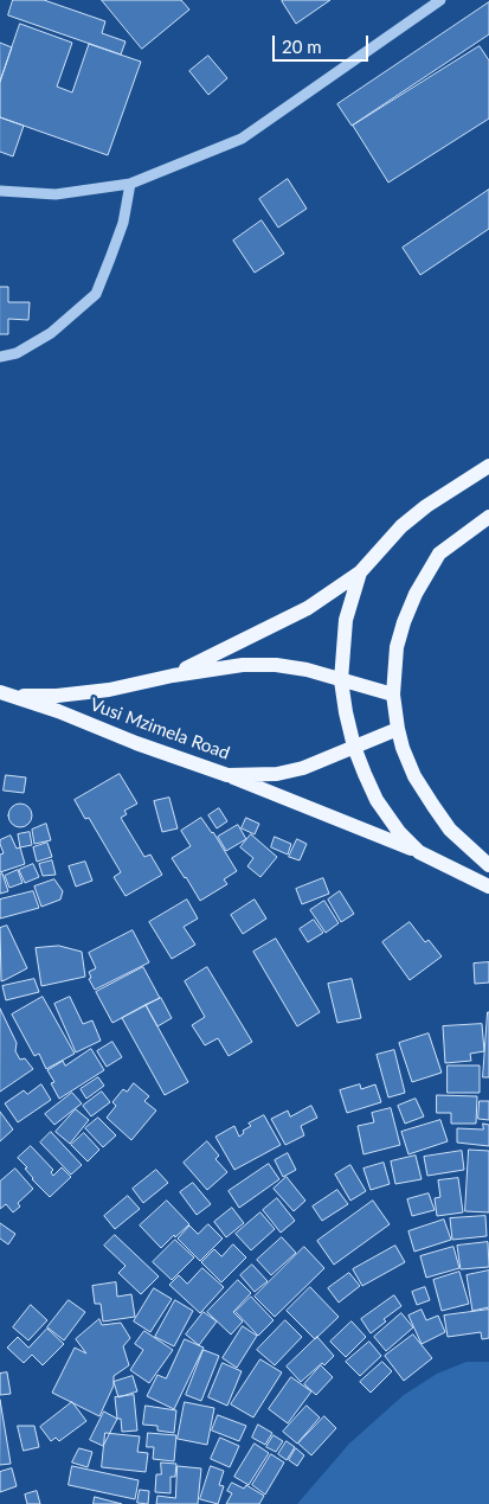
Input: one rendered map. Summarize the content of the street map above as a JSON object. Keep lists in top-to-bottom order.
{
  "streets": {
    "main road": ["Vusi Mzimela Road"]
  },
  "scale_bar": "20 m"
}
